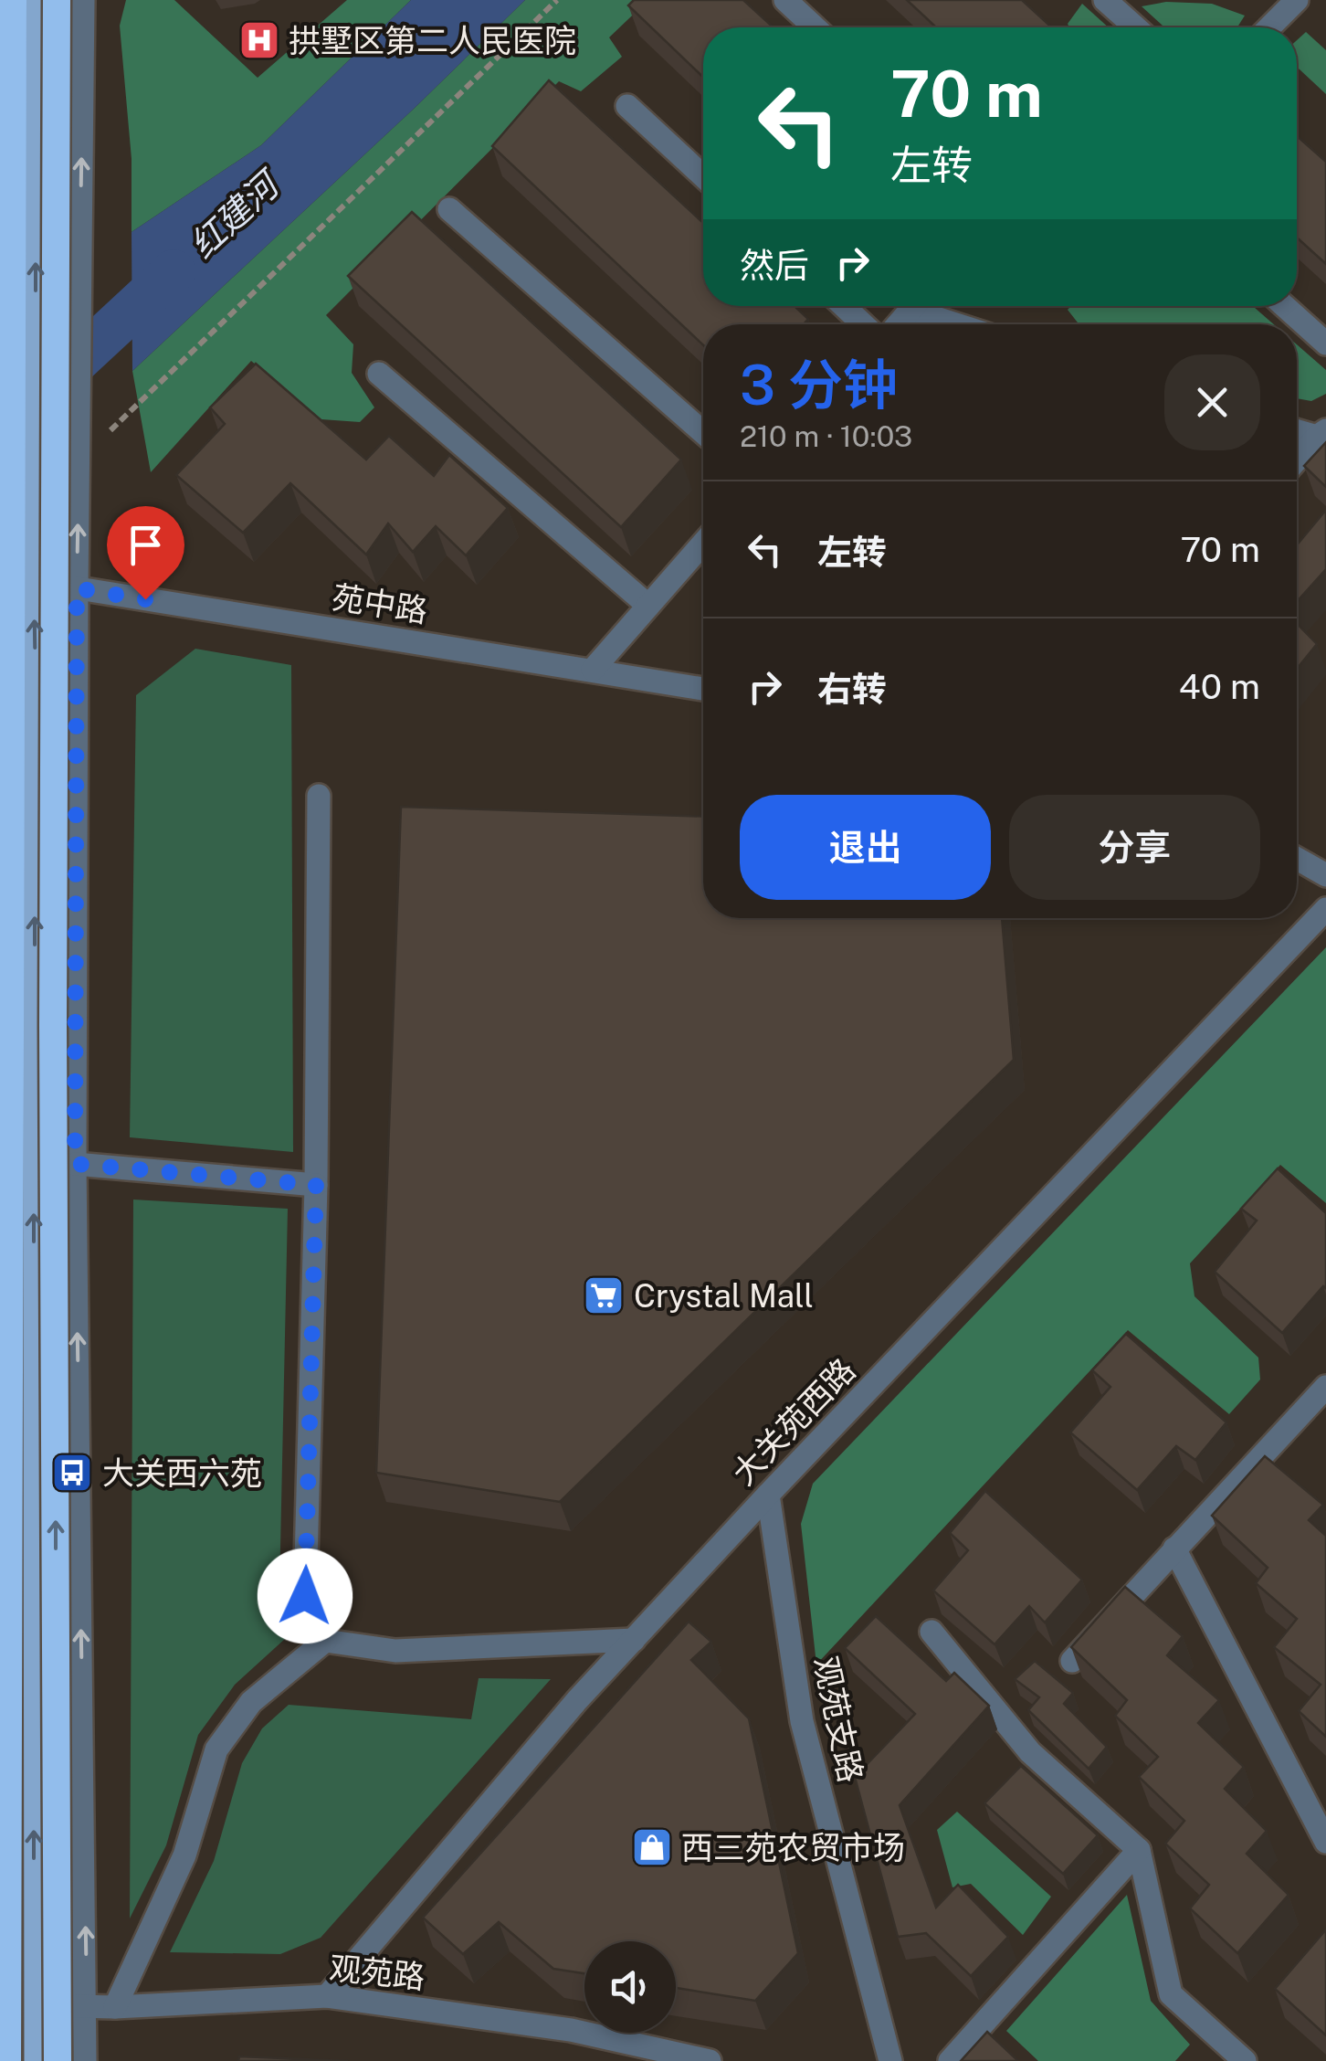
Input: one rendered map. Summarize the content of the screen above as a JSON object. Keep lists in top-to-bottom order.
{
  "streets": {
    "street": [
      "苑中路",
      "大关苑西路",
      "观苑支路",
      "观苑路"
    ]
  },
  "crossings": [
    ["大关苑西路", "观苑支路"],
    ["大关苑西路", "观苑路"]
  ],
  "water": ["红建河"],
  "places": {
    "hospital": ["拱墅区第二人民医院"],
    "supermarket": ["Crystal Mall"],
    "bus stop": ["大关西六苑"],
    "shop": ["西三苑农贸市场"]
  },
  "page": {
    "turn": ["70 m", "左转"],
    "then": "然后",
    "heading": ["3 分钟", "210 m · 10:03"],
    "list": [
      {
        "name": "左转",
        "value": "70 m"
      },
      {
        "name": "右转",
        "value": "40 m"
      }
    ],
    "buttons": ["退出", "分享"]
  }
}
